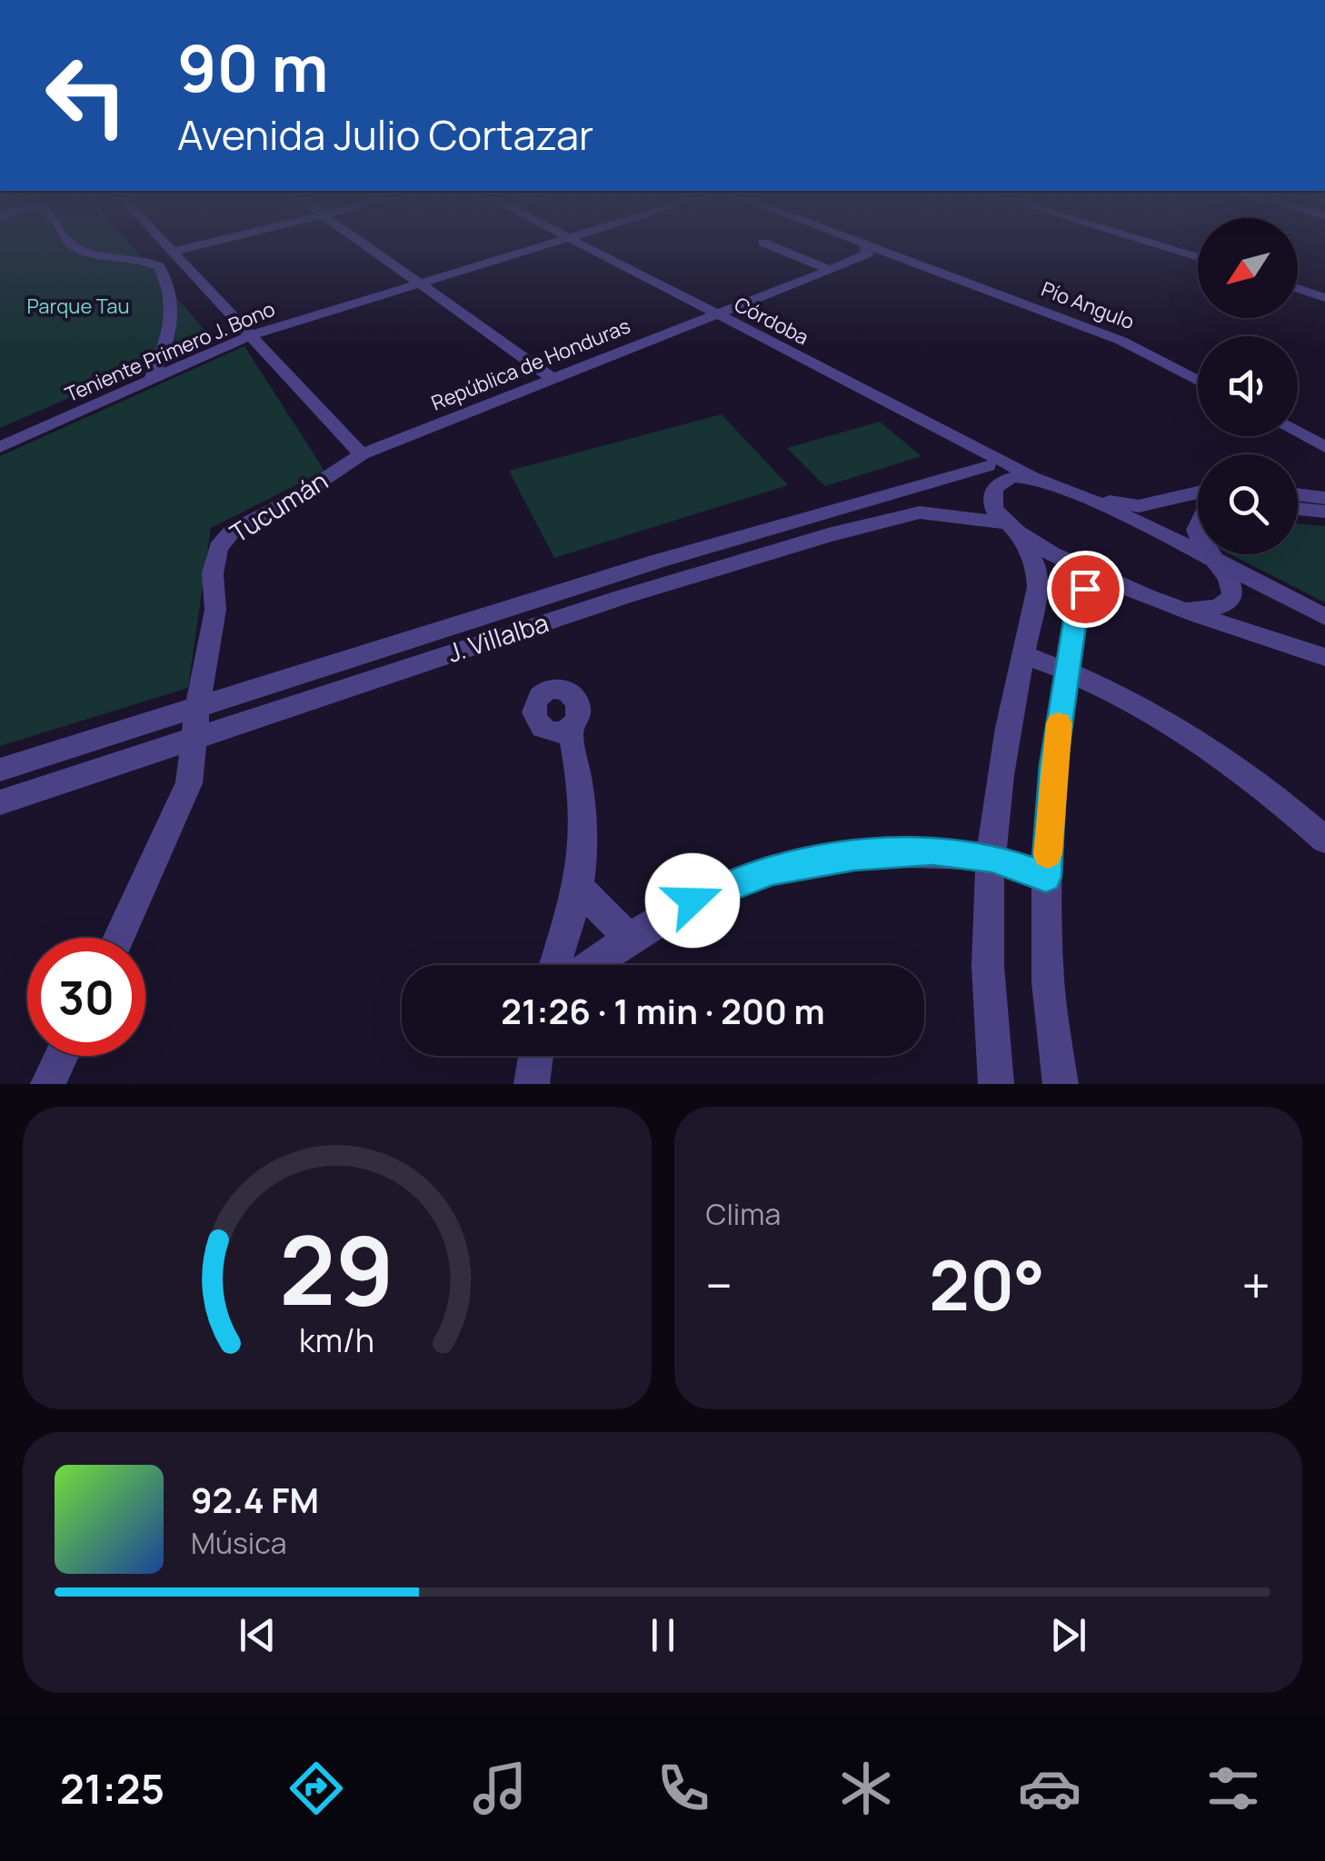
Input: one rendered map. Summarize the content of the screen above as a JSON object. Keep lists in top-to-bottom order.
{
  "streets": {
    "street": [
      "Pío Angulo",
      "Córdoba",
      "Teniente Primero J. Bono",
      "República de Honduras",
      "Tucumán",
      "J. Villalba"
    ]
  },
  "crossings": [
    ["Córdoba", "República de Honduras"],
    ["Córdoba", "J. Villalba"],
    ["República de Honduras", "Tucumán"],
    ["Tucumán", "J. Villalba"]
  ],
  "parks": ["Parque Tau"],
  "north": "bottom left",
  "page": {
    "turn": ["90 m", "Avenida Julio Cortazar"],
    "limit": "30",
    "trip": "21:26 · 1 min · 200 m",
    "tile": "Clima",
    "heat": ["−", "20°", "+"],
    "song": ["92.4 FM", "Música"],
    "tabs": "21:25",
    "gauge": ["29", "km/h"]
  }
}
